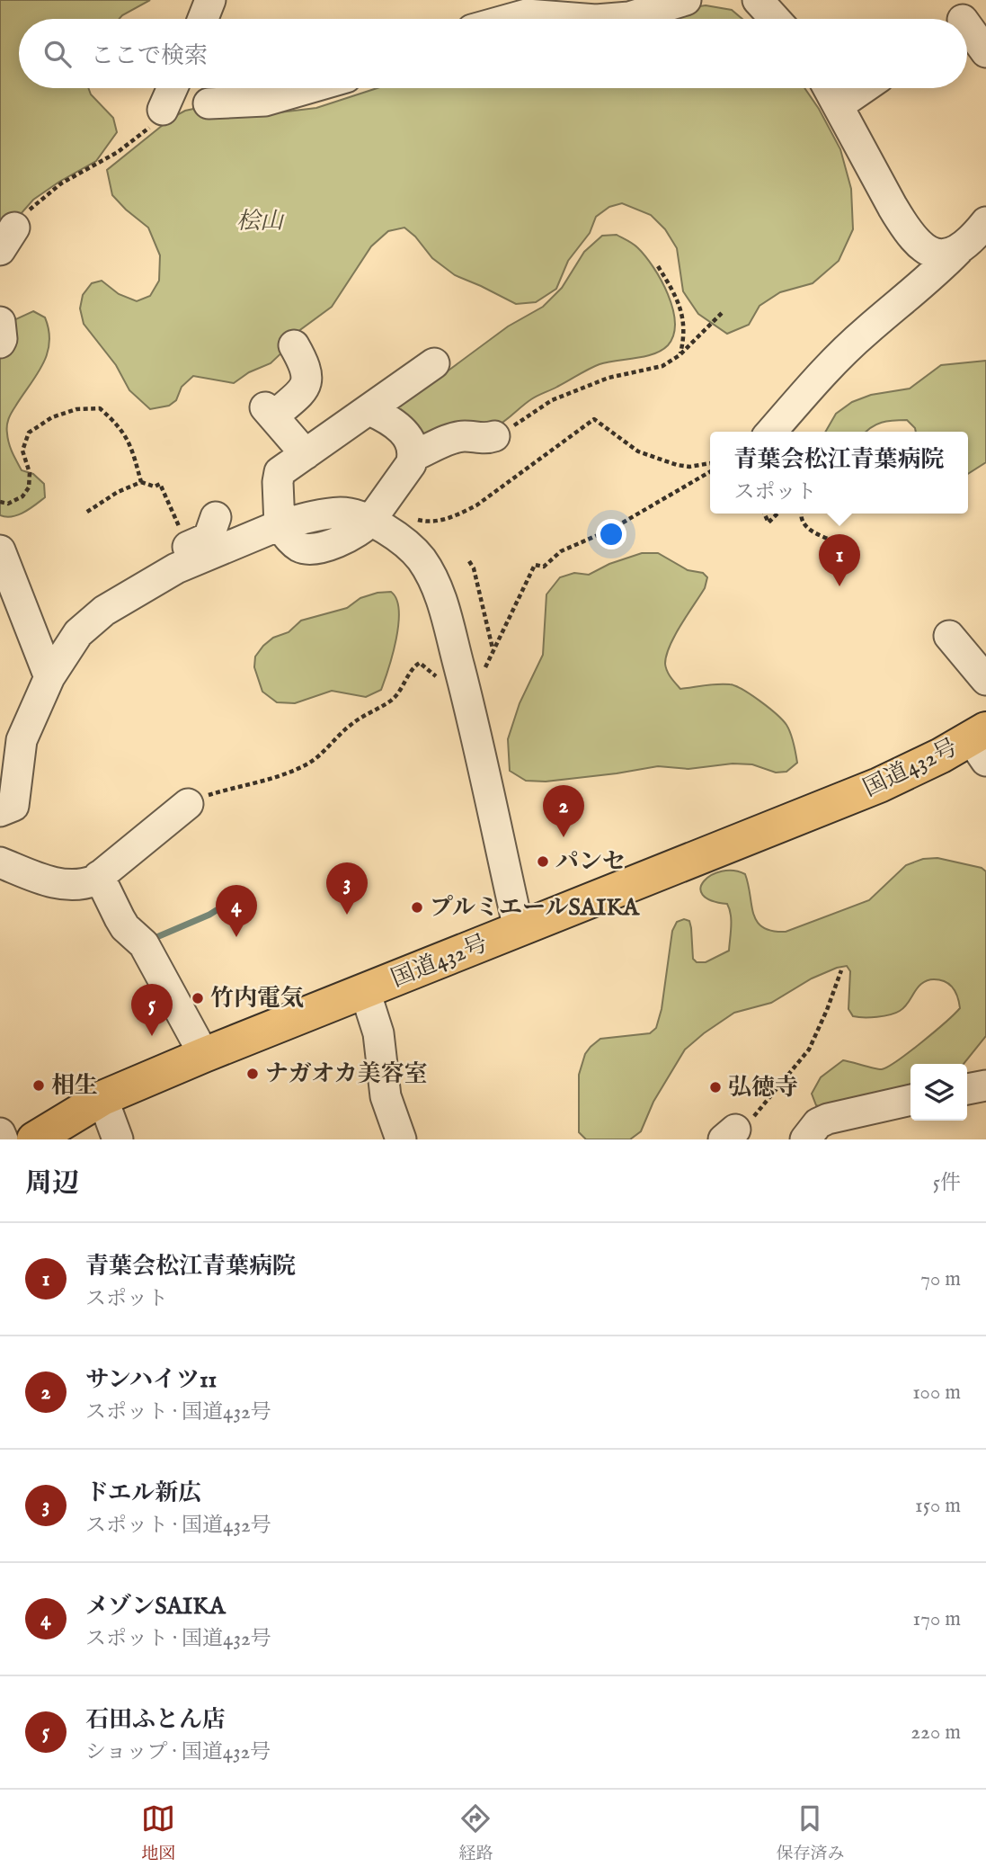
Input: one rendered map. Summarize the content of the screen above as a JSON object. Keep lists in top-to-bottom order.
{
  "streets": {
    "highway": ["国道432号"]
  },
  "parks": ["桧山"],
  "places": [
    "パンセ",
    "プルミエールSAIKA",
    "竹内電気",
    "ナガオカ美容室",
    "相生",
    "弘徳寺"
  ],
  "page": {
    "search": "ここで検索",
    "popup": ["青葉会松江青葉病院", "スポット"],
    "pins": [
      "1",
      "2",
      "3",
      "4",
      "5"
    ],
    "heading": ["周辺", "5件"],
    "list": [
      {
        "mark": "1",
        "name": "青葉会松江青葉病院",
        "note": "スポット",
        "value": "70 m"
      },
      {
        "mark": "2",
        "name": "サンハイツ11",
        "note": "スポット · 国道432号",
        "value": "100 m"
      },
      {
        "mark": "3",
        "name": "ドエル新広",
        "note": "スポット · 国道432号",
        "value": "150 m"
      },
      {
        "mark": "4",
        "name": "メゾンSAIKA",
        "note": "スポット · 国道432号",
        "value": "170 m"
      },
      {
        "mark": "5",
        "name": "石田ふとん店",
        "note": "ショップ · 国道432号",
        "value": "220 m"
      }
    ],
    "nav": ["地図", "経路", "保存済み"]
  }
}
